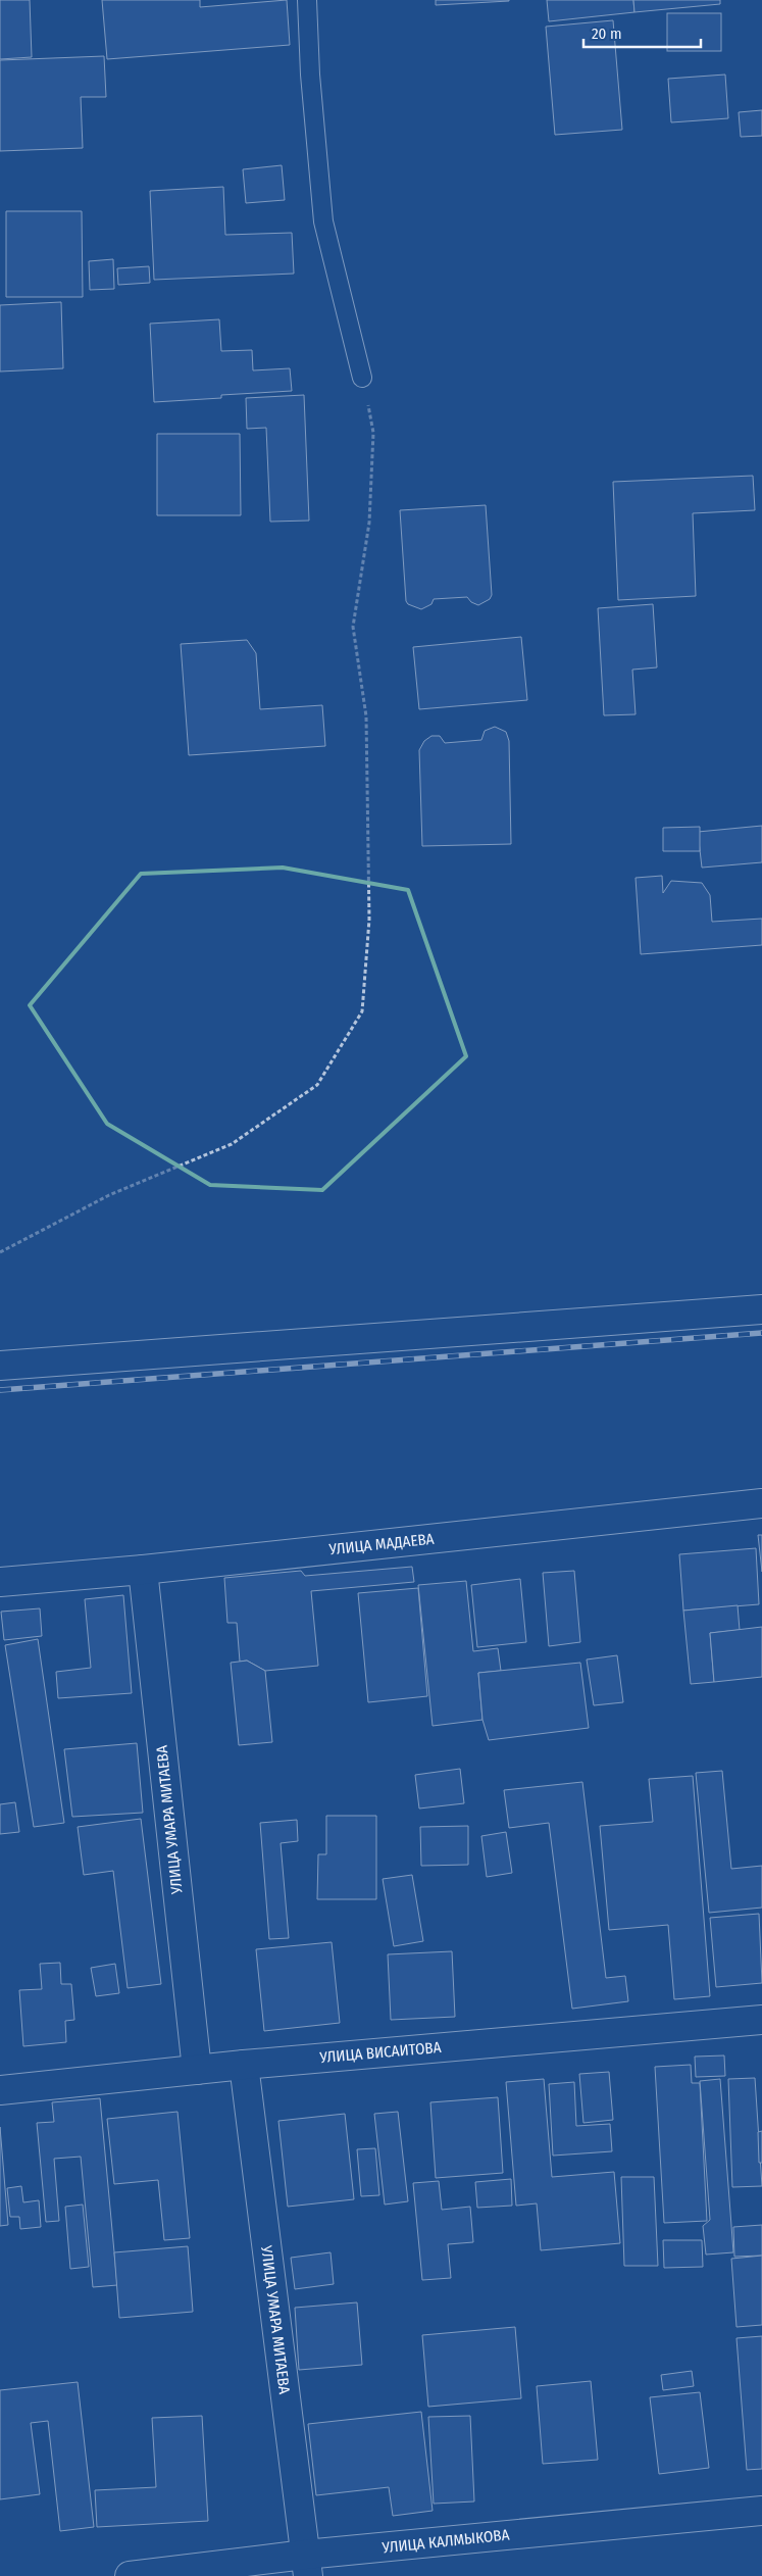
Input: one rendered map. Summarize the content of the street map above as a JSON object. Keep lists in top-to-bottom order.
{
  "streets": {
    "street": [
      "УЛИЦА МАДАЕВА",
      "УЛИЦА УМАРА МИТАЕВА",
      "УЛИЦА ВИСАИТОВА",
      "УЛИЦА КАЛМЫКОВА"
    ]
  },
  "crossings": [
    ["УЛИЦА МАДАЕВА", "УЛИЦА УМАРА МИТАЕВА"],
    ["УЛИЦА УМАРА МИТАЕВА", "УЛИЦА ВИСАИТОВА"],
    ["УЛИЦА УМАРА МИТАЕВА", "УЛИЦА КАЛМЫКОВА"]
  ],
  "scale_bar": "20 m"
}
